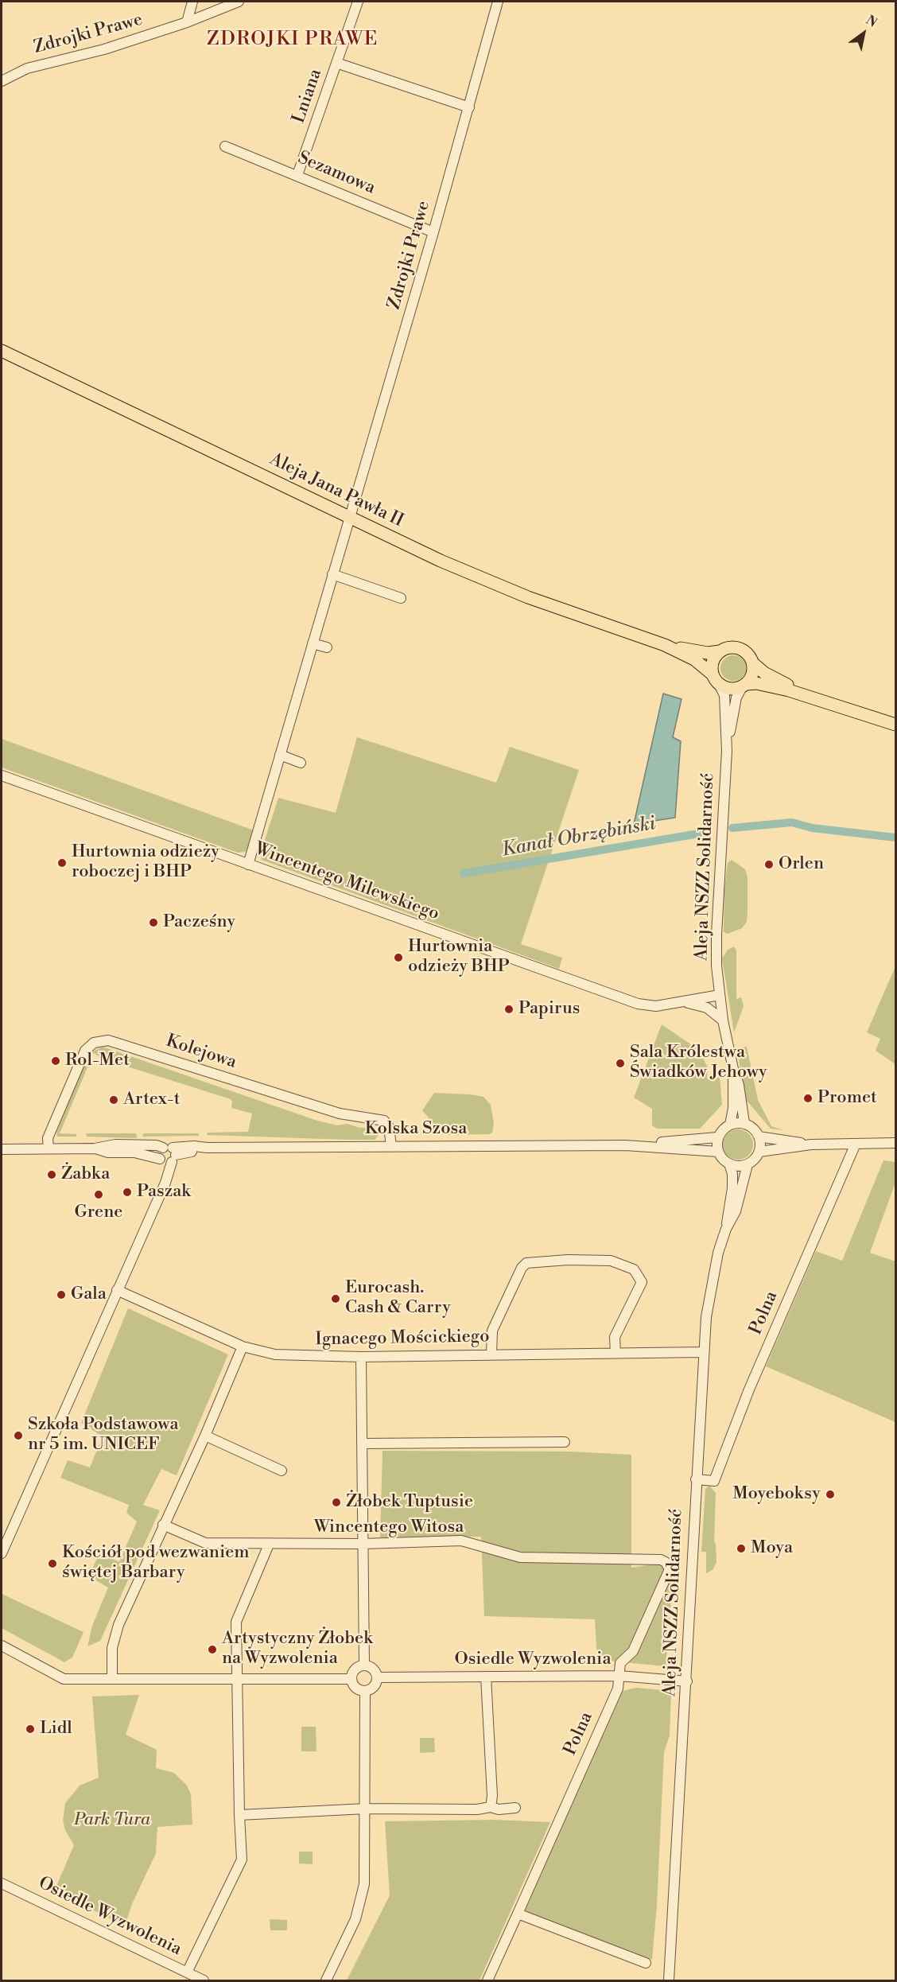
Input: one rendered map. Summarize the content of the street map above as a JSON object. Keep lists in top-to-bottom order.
{
  "streets": {
    "main road": ["Aleja Jana Pawła II"],
    "street": [
      "Zdrojki Prawe",
      "Lniana",
      "Sezamowa",
      "Aleja NSZZ Solidarność",
      "Wincentego Milewskiego",
      "Kolejowa",
      "Kolska Szosa",
      "Polna",
      "Ignacego Mościckiego",
      "Wincentego Witosa",
      "Osiedle Wyzwolenia"
    ]
  },
  "crossings": [
    ["Zdrojki Prawe", "Sezamowa"],
    ["Zdrojki Prawe", "Aleja Jana Pawła II"],
    ["Zdrojki Prawe", "Wincentego Milewskiego"],
    ["Lniana", "Sezamowa"],
    ["Aleja Jana Pawła II", "Aleja NSZZ Solidarność"],
    ["Aleja NSZZ Solidarność", "Wincentego Milewskiego"],
    ["Aleja NSZZ Solidarność", "Kolska Szosa"],
    ["Aleja NSZZ Solidarność", "Polna"],
    ["Aleja NSZZ Solidarność", "Ignacego Mościckiego"],
    ["Aleja NSZZ Solidarność", "Osiedle Wyzwolenia"],
    ["Kolejowa", "Kolska Szosa"],
    ["Polna", "Wincentego Witosa"],
    ["Polna", "Osiedle Wyzwolenia"]
  ],
  "districts": ["ZDROJKI PRAWE"],
  "water": ["Kanał Obrzębiński"],
  "parks": ["Park Tura"],
  "places": [
    "Hurtownia odzieży roboczej i BHP",
    "Orlen",
    "Pacześny",
    "Hurtownia odzieży BHP",
    "Papirus",
    "Rol-Met",
    "Sala Królestwa Świadków Jehowy",
    "Promet",
    "Artex-t",
    "Żabka",
    "Paszak",
    "Grene",
    "Gala",
    "Eurocash. Cash & Carry",
    "Szkoła Podstawowa nr 5 im. UNICEF",
    "Moyeboksy",
    "Żłobek Tuptusie",
    "Moya",
    "Kościół pod wezwaniem świętej Barbary",
    "Artystyczny Żłobek na Wyzwolenia",
    "Lidl"
  ],
  "north": "top right"
}
